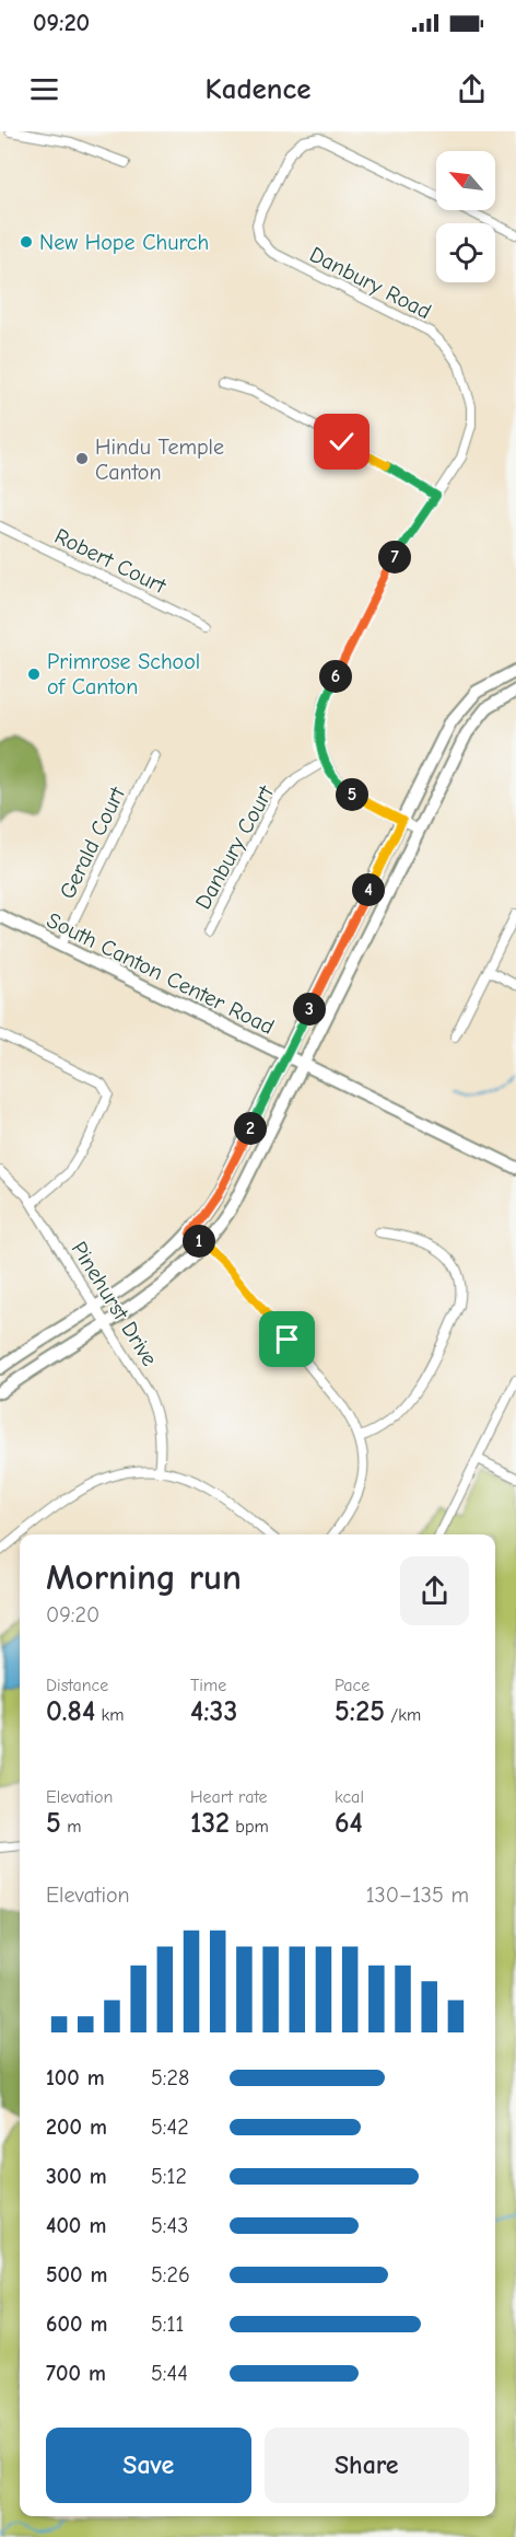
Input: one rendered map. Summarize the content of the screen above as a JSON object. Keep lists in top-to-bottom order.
{
  "streets": {
    "street": [
      "Danbury Road",
      "Robert Court",
      "Gerald Court",
      "Danbury Court",
      "South Canton Center Road",
      "Pinehurst Drive"
    ]
  },
  "crossings": [
    ["Danbury Road", "Danbury Court"],
    ["Gerald Court", "South Canton Center Road"]
  ],
  "places": ["New Hope Church", "Hindu Temple Canton", "Primrose School of Canton"],
  "north": "top left",
  "page": {
    "status": "09:20",
    "header": "Kadence",
    "pins": [
      "7",
      "6",
      "5",
      "4",
      "3",
      "2",
      "1"
    ],
    "heading": ["Morning run", "09:20"],
    "stats": [
      ["Distance", "0.84 km"],
      ["Time", "4:33"],
      ["Pace", "5:25 /km"],
      ["Elevation", "5 m"],
      ["Heart rate", "132 bpm"],
      ["kcal", "64"]
    ],
    "chart": ["Elevation", "130–135 m"],
    "list": [
      {
        "name": "100 m",
        "note": "5:28"
      },
      {
        "name": "200 m",
        "note": "5:42"
      },
      {
        "name": "300 m",
        "note": "5:12"
      },
      {
        "name": "400 m",
        "note": "5:43"
      },
      {
        "name": "500 m",
        "note": "5:26"
      },
      {
        "name": "600 m",
        "note": "5:11"
      },
      {
        "name": "700 m",
        "note": "5:44"
      }
    ],
    "buttons": ["Save", "Share"]
  }
}
